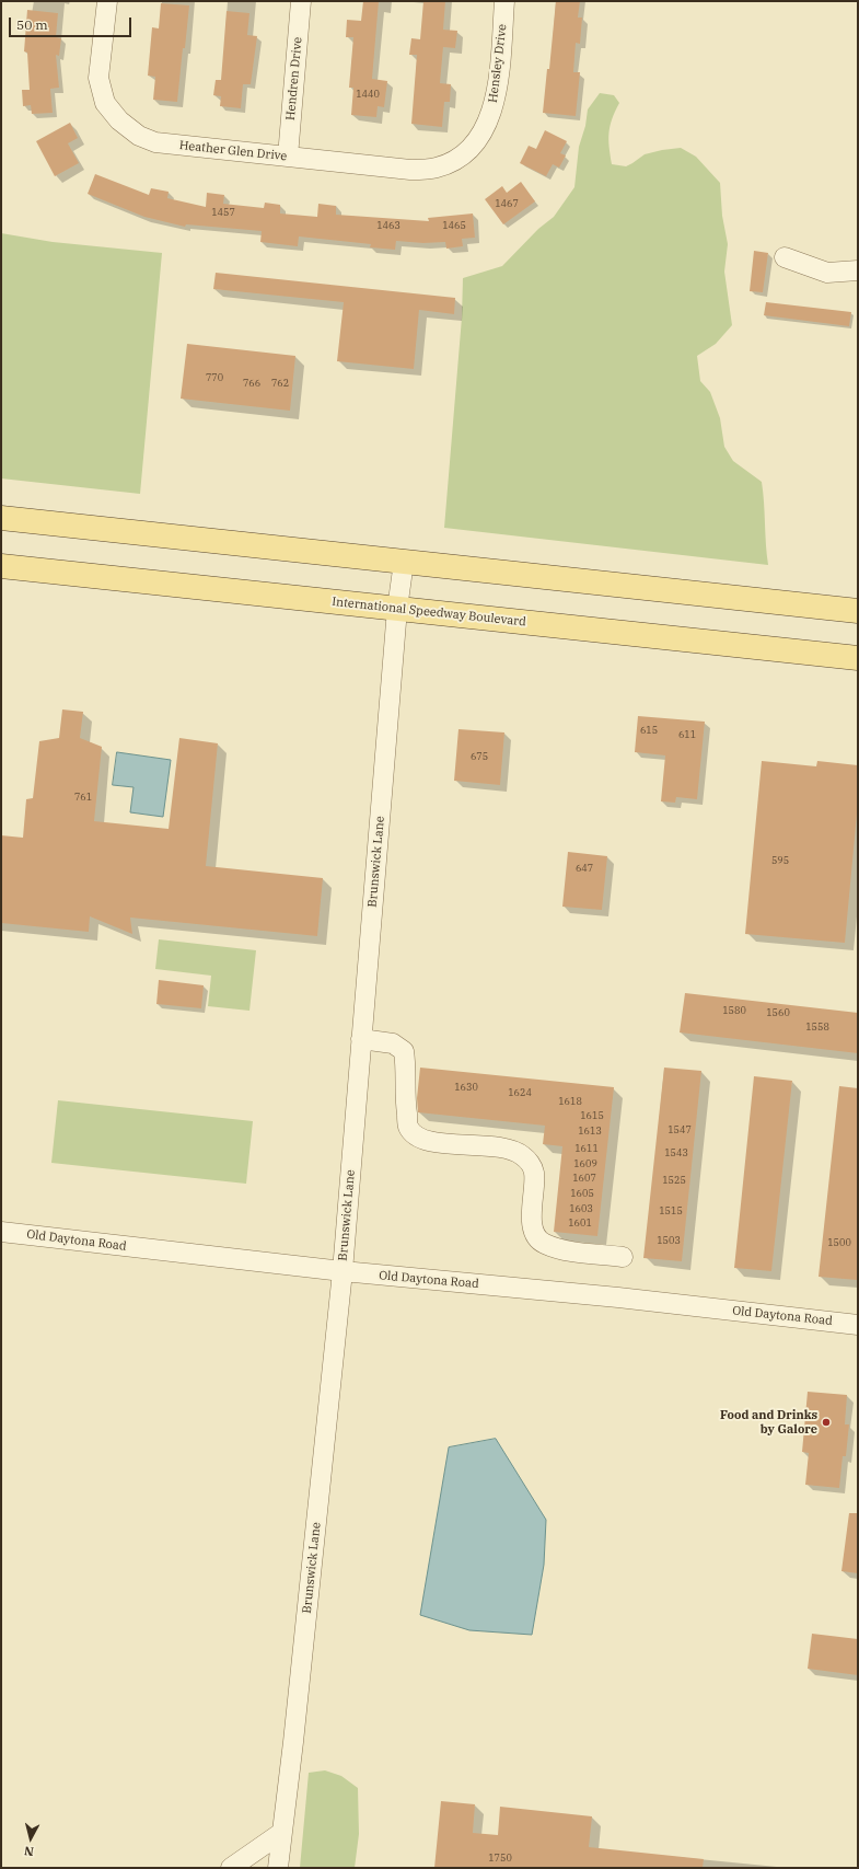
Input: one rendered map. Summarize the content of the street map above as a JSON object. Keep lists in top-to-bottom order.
{
  "streets": {
    "main road": ["International Speedway Boulevard"],
    "street": [
      "Hensley Drive",
      "Hendren Drive",
      "Heather Glen Drive",
      "Brunswick Lane",
      "Old Daytona Road"
    ]
  },
  "crossings": [
    ["Hensley Drive", "Heather Glen Drive"],
    ["Hendren Drive", "Heather Glen Drive"],
    ["International Speedway Boulevard", "Brunswick Lane"],
    ["Brunswick Lane", "Old Daytona Road"]
  ],
  "places": ["Food and Drinks by Galore"],
  "house_numbers": [
    "1440",
    "1467",
    "1457",
    "1463",
    "1465",
    "770",
    "766",
    "762",
    "615",
    "611",
    "675",
    "761",
    "595",
    "647",
    "1580",
    "1560",
    "1558",
    "1630",
    "1624",
    "1618",
    "1615",
    "1547",
    "1613",
    "1611",
    "1543",
    "1609",
    "1607",
    "1525",
    "1605",
    "1603",
    "1515",
    "1601",
    "1503",
    "1500",
    "1750"
  ],
  "scale_bar": "50 m",
  "north": "bottom"
}
